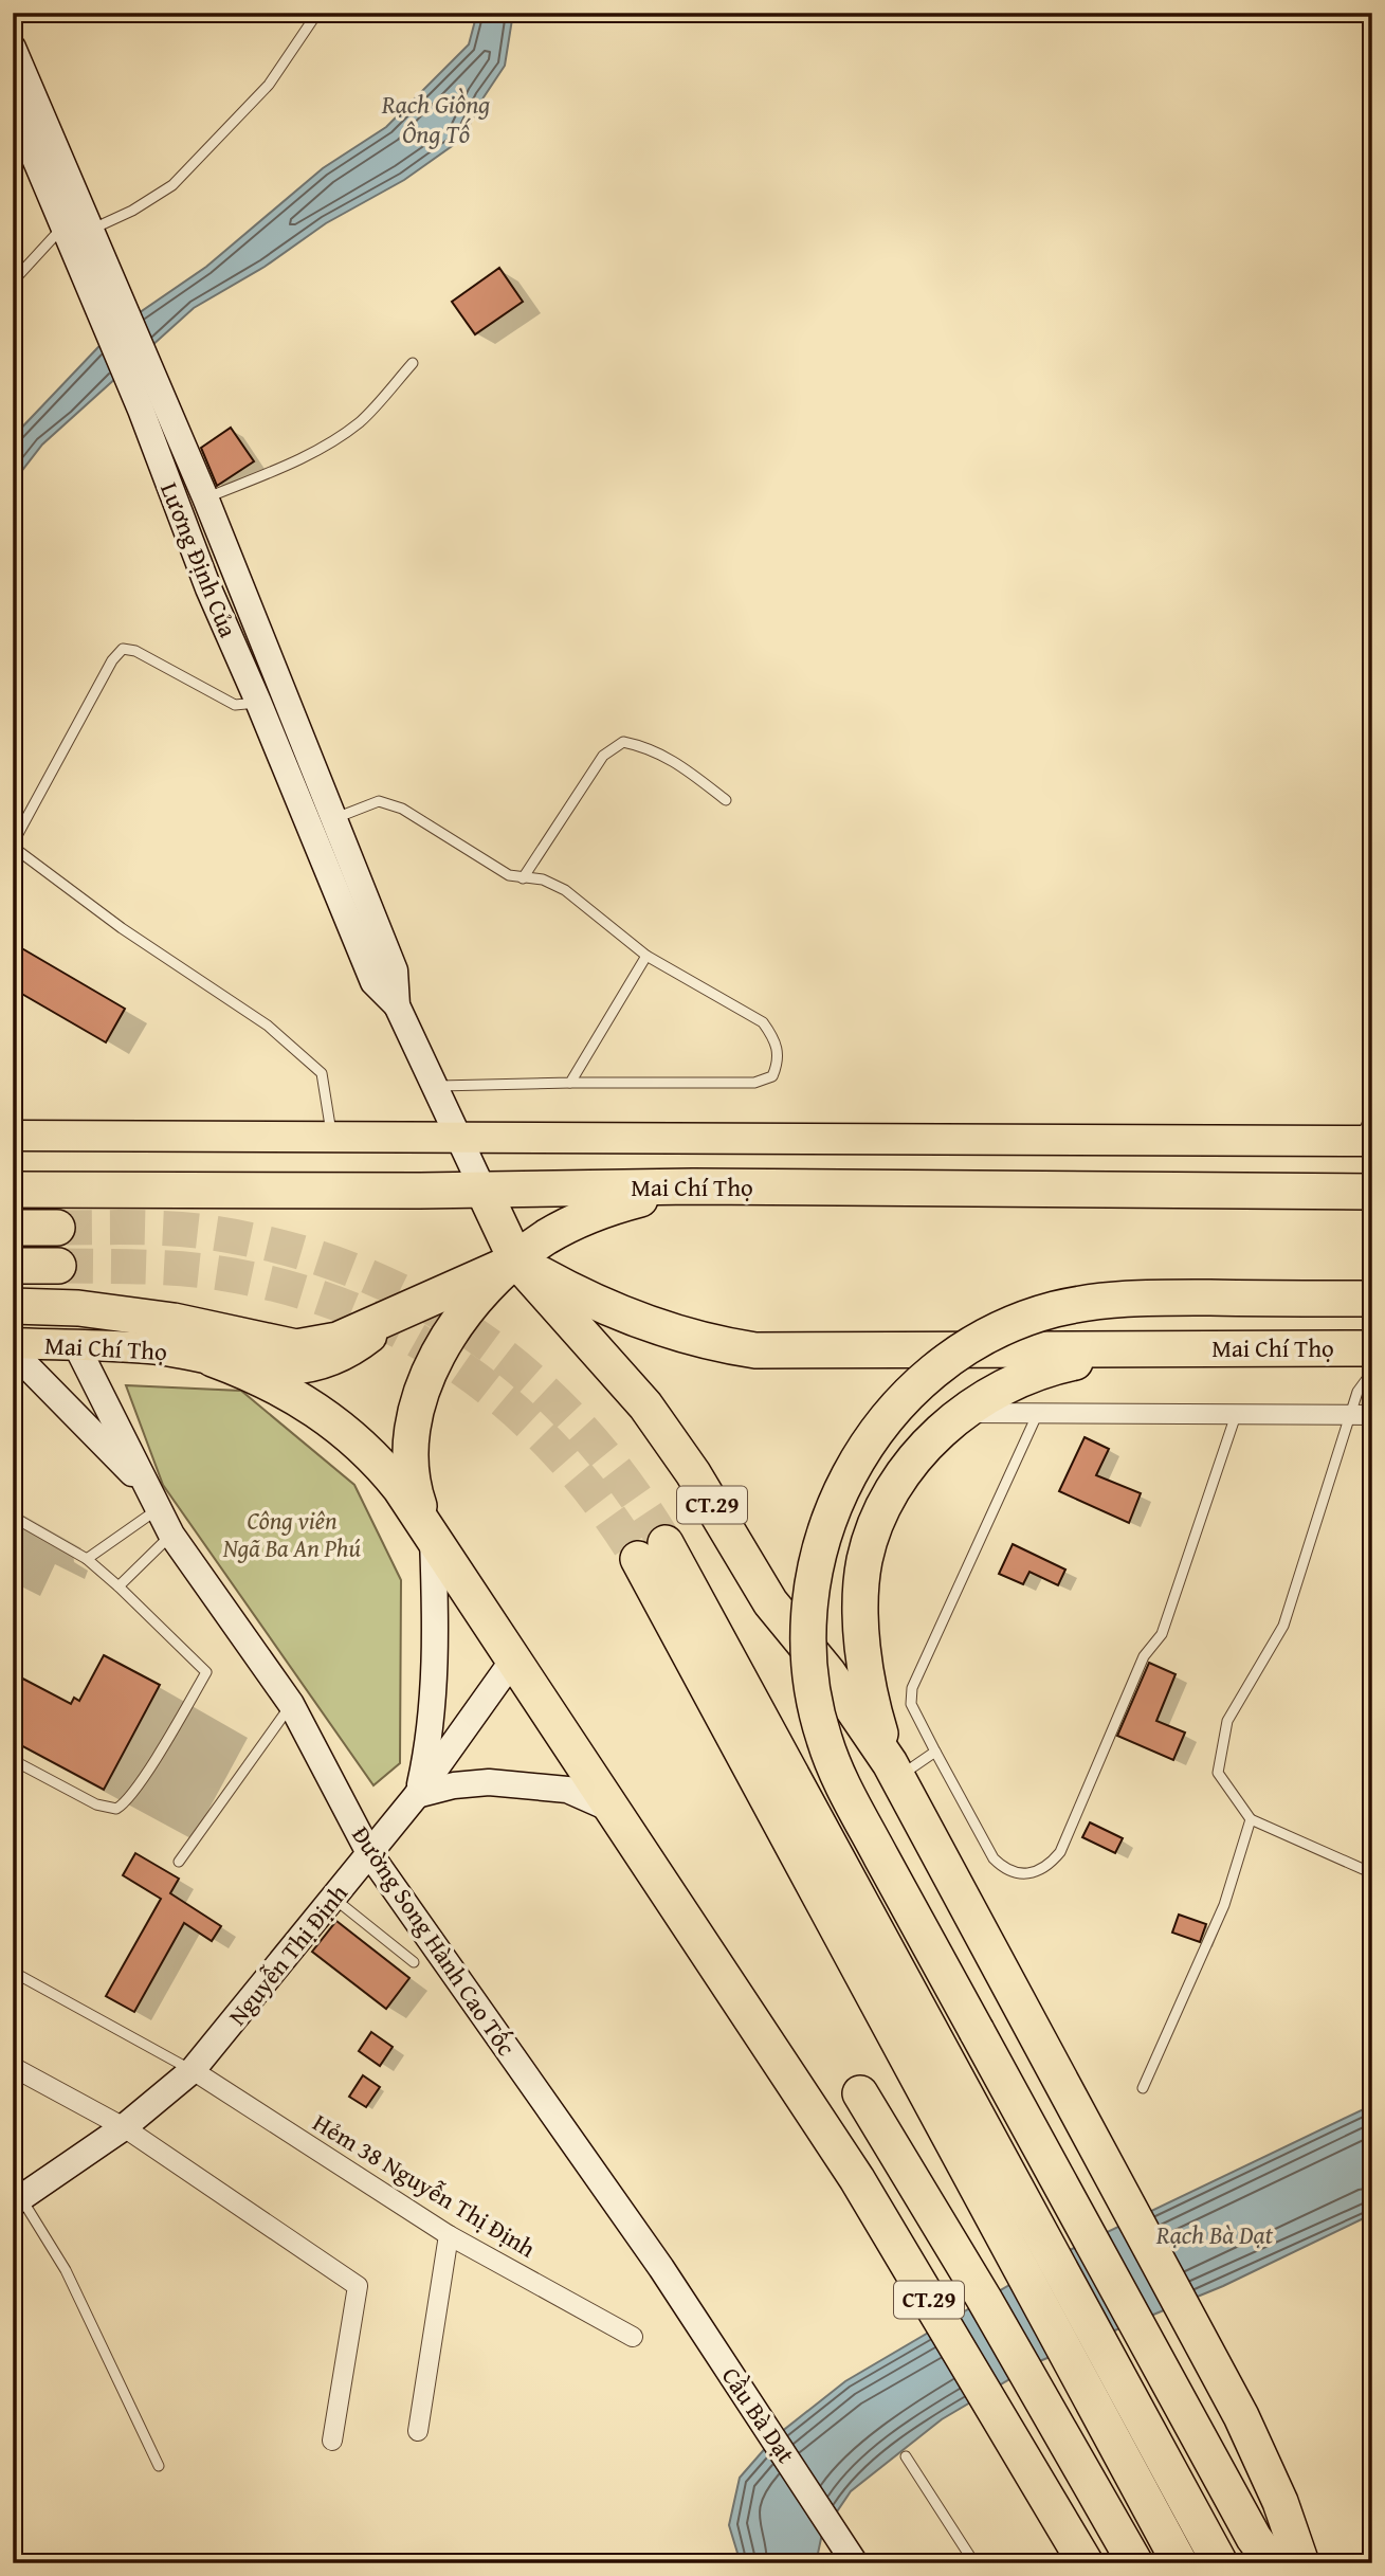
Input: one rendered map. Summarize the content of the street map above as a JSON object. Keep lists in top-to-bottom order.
{
  "streets": {
    "highway": ["Mai Chí Thọ", "CT.29"],
    "main road": [
      "Lương Định Của",
      "Đường Song Hành Cao Tốc",
      "Nguyễn Thị Định",
      "Cầu Bà Dạt"
    ],
    "street": ["Hẻm 38 Nguyễn Thị Định"]
  },
  "crossings": [
    ["Lương Định Của", "Mai Chí Thọ"],
    ["Mai Chí Thọ", "CT.29"],
    ["Mai Chí Thọ", "Đường Song Hành Cao Tốc"],
    ["CT.29", "Nguyễn Thị Định"],
    ["Đường Song Hành Cao Tốc", "Nguyễn Thị Định"],
    ["Đường Song Hành Cao Tốc", "Cầu Bà Dạt"],
    ["Nguyễn Thị Định", "Hẻm 38 Nguyễn Thị Định"]
  ],
  "water": ["Rạch Giồng Ông Tố", "Rạch Bà Dạt"],
  "parks": ["Công viên Ngã Ba An Phú"]
}
